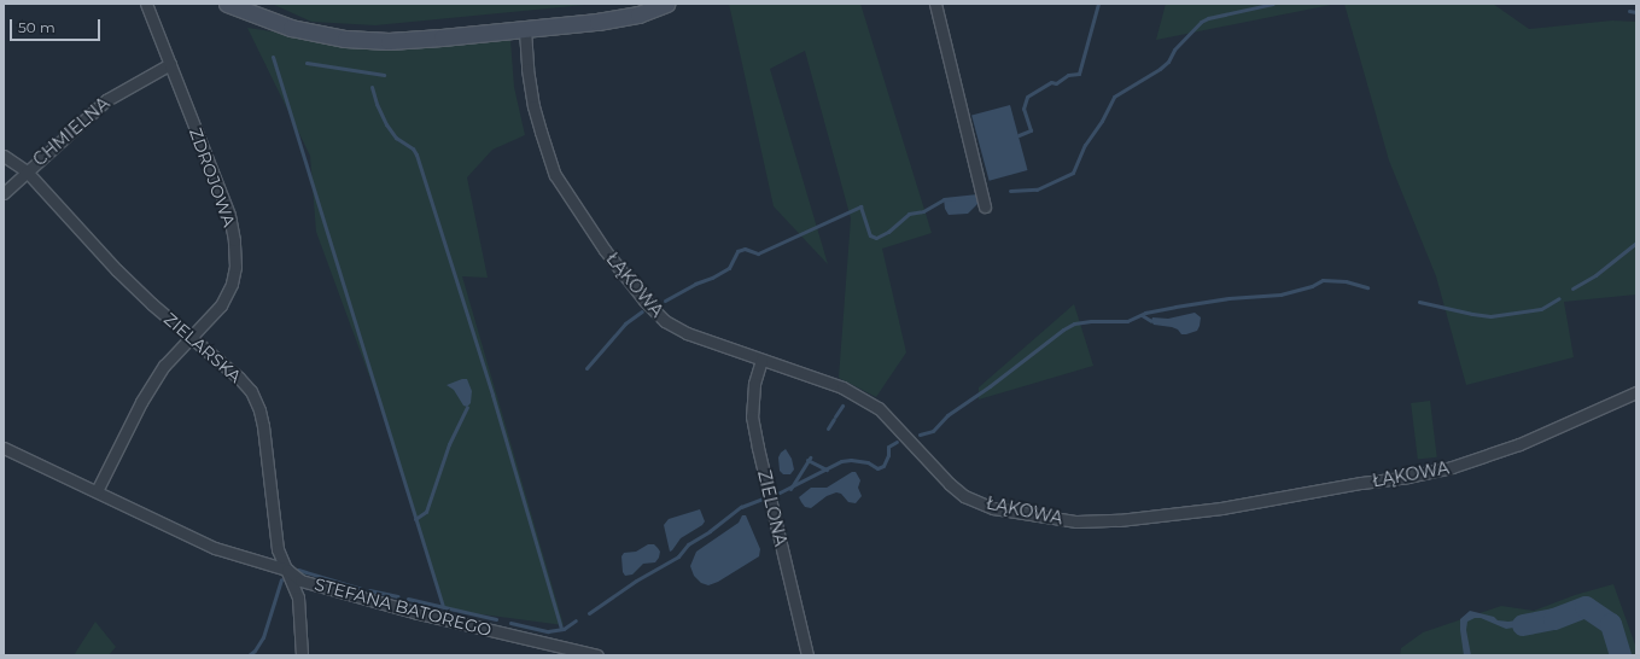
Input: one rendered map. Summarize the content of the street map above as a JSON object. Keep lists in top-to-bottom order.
{
  "streets": {
    "street": [
      "CHMIELNA",
      "ZDROJOWA",
      "ŁĄKOWA",
      "ZIELARSKA",
      "ZIELONA",
      "STEFANA BATOREGO"
    ]
  },
  "crossings": [
    ["CHMIELNA", "ZDROJOWA"],
    ["CHMIELNA", "ZIELARSKA"],
    ["ZDROJOWA", "ZIELARSKA"],
    ["ZDROJOWA", "STEFANA BATOREGO"],
    ["ŁĄKOWA", "ZIELONA"],
    ["ZIELARSKA", "STEFANA BATOREGO"]
  ],
  "scale_bar": "50 m"
}
